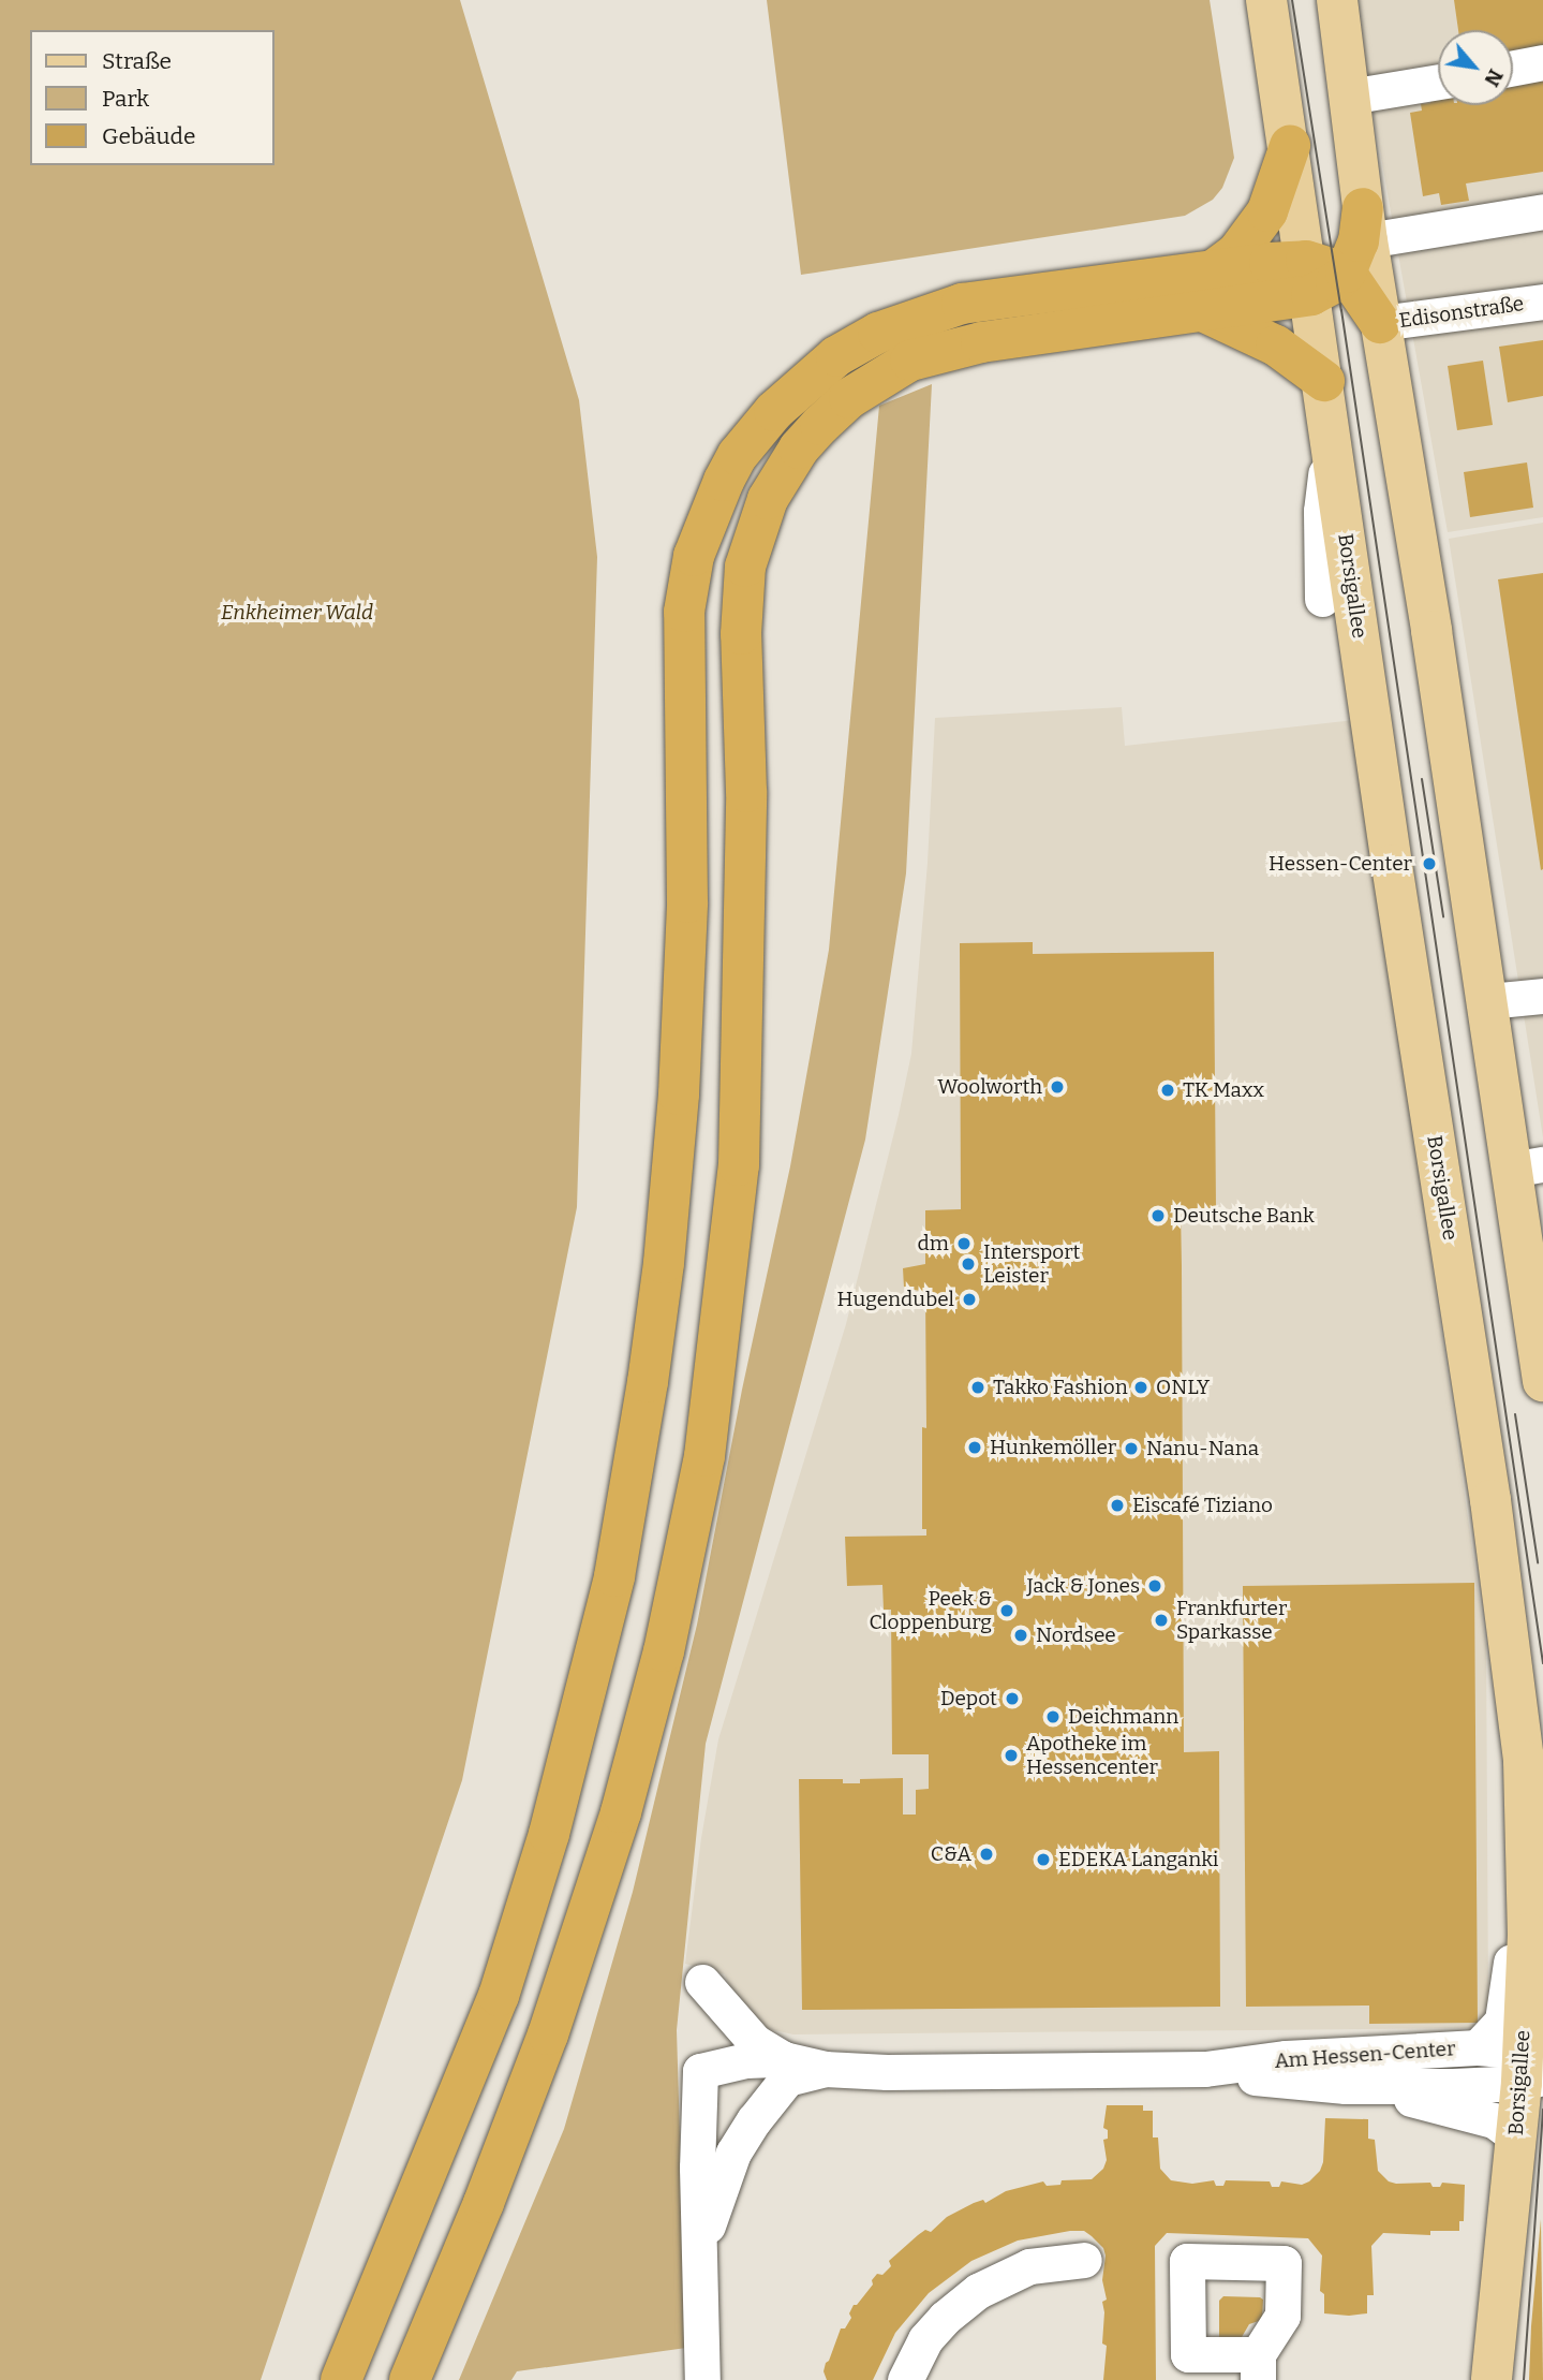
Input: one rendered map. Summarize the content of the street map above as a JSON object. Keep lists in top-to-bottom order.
{
  "streets": {
    "main road": ["Borsigallee"],
    "street": ["Edisonstraße", "Am Hessen-Center"]
  },
  "crossings": [
    ["Borsigallee", "Am Hessen-Center"]
  ],
  "parks": ["Enkheimer Wald"],
  "places": [
    "Hessen-Center",
    "Woolworth",
    "TK Maxx",
    "Deutsche Bank",
    "dm",
    "Intersport Leister",
    "Hugendubel",
    "Takko Fashion",
    "ONLY",
    "Hunkemöller",
    "Nanu-Nana",
    "Eiscafé Tiziano",
    "Jack & Jones",
    "Peek & Cloppenburg",
    "Frankfurter Sparkasse",
    "Nordsee",
    "Depot",
    "Deichmann",
    "Apotheke im Hessencenter",
    "C&A",
    "EDEKA Langanki"
  ],
  "legend": ["Straße", "Park", "Gebäude"],
  "north": "bottom right"
}
